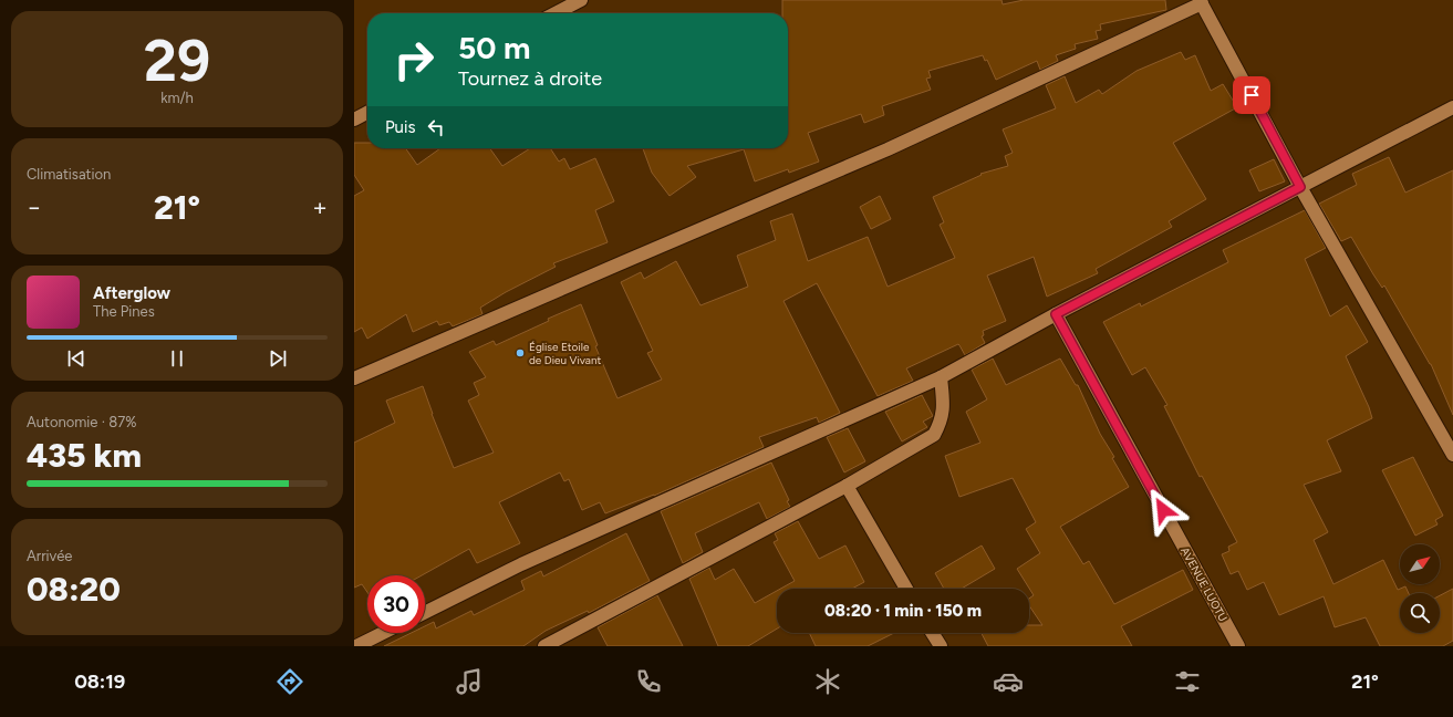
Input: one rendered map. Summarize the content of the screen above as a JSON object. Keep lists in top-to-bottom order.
{
  "streets": {
    "street": ["AVENUE LUOTU"]
  },
  "places": ["Église Etoile de Dieu Vivant"],
  "north": "top right",
  "page": {
    "tile": [
      ["29", "km/h"],
      "Climatisation",
      ["Autonomie · 87%", "435 km"],
      ["Arrivée", "08:20"]
    ],
    "turn": ["50 m", "Tournez à droite"],
    "then": "Puis",
    "heat": ["−", "21°", "+"],
    "song": ["Afterglow", "The Pines"],
    "limit": "30",
    "trip": "08:20 · 1 min · 150 m",
    "tabs": ["08:19", "21°"]
  }
}
